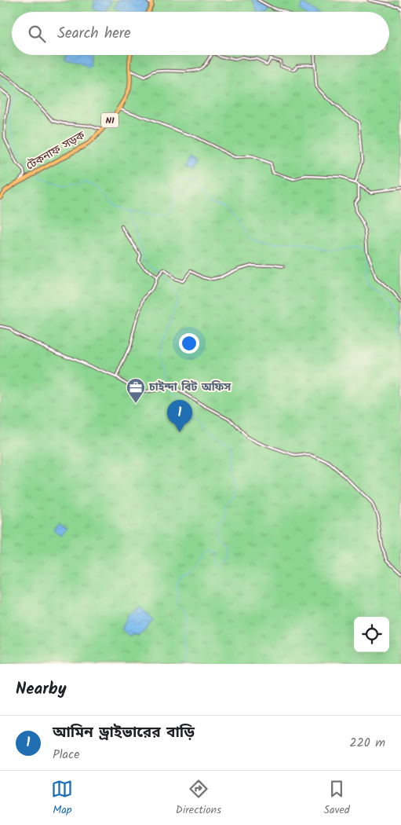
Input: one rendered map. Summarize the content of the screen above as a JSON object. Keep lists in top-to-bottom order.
{
  "streets": {
    "highway": ["N1", "টেকনাফ সড়ক"]
  },
  "places": {
    "office": ["চাইন্দা বিট অফিস"]
  },
  "page": {
    "search": "Search here",
    "pins": "1",
    "heading": "Nearby",
    "list": [
      {
        "mark": "1",
        "name": "আমিন ড্রাইভারের বাড়ি",
        "note": "Place",
        "value": "220 m"
      }
    ],
    "nav": ["Map", "Directions", "Saved"]
  }
}
